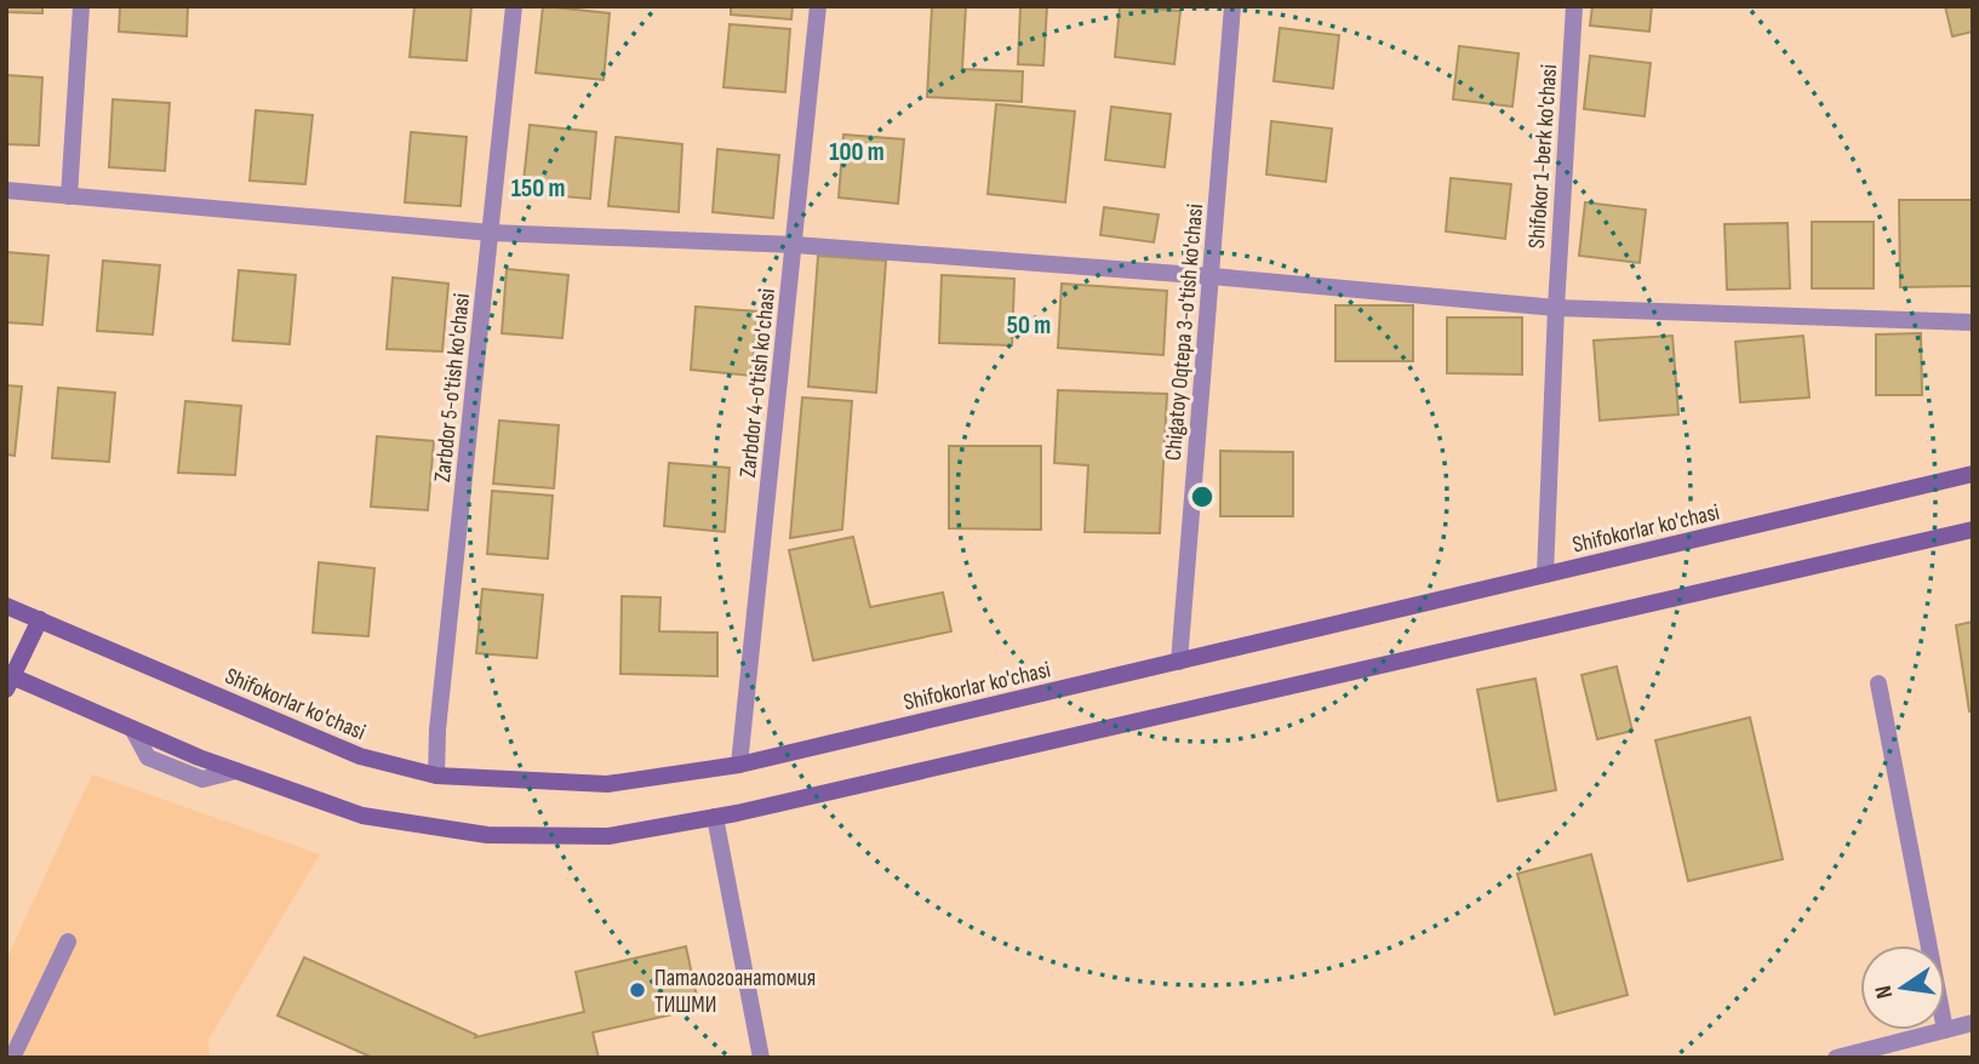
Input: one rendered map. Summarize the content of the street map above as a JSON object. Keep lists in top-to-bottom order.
{
  "streets": {
    "main road": ["Shifokorlar ko'chasi"],
    "street": [
      "Shifokor 1-berk ko'chasi",
      "Chigatoy Oqtepa 3-o'tish ko'chasi",
      "Zarbdor 4-o'tish ko'chasi",
      "Zarbdor 5-o'tish ko'chasi"
    ]
  },
  "crossings": [
    ["Shifokor 1-berk ko'chasi", "Shifokorlar ko'chasi"],
    ["Chigatoy Oqtepa 3-o'tish ko'chasi", "Shifokorlar ko'chasi"],
    ["Zarbdor 4-o'tish ko'chasi", "Shifokorlar ko'chasi"],
    ["Zarbdor 5-o'tish ko'chasi", "Shifokorlar ko'chasi"]
  ],
  "places": ["Паталогоанатомия ТИШМИ"],
  "north": "left",
  "rings": ["100 m", "150 m", "50 m"]
}
